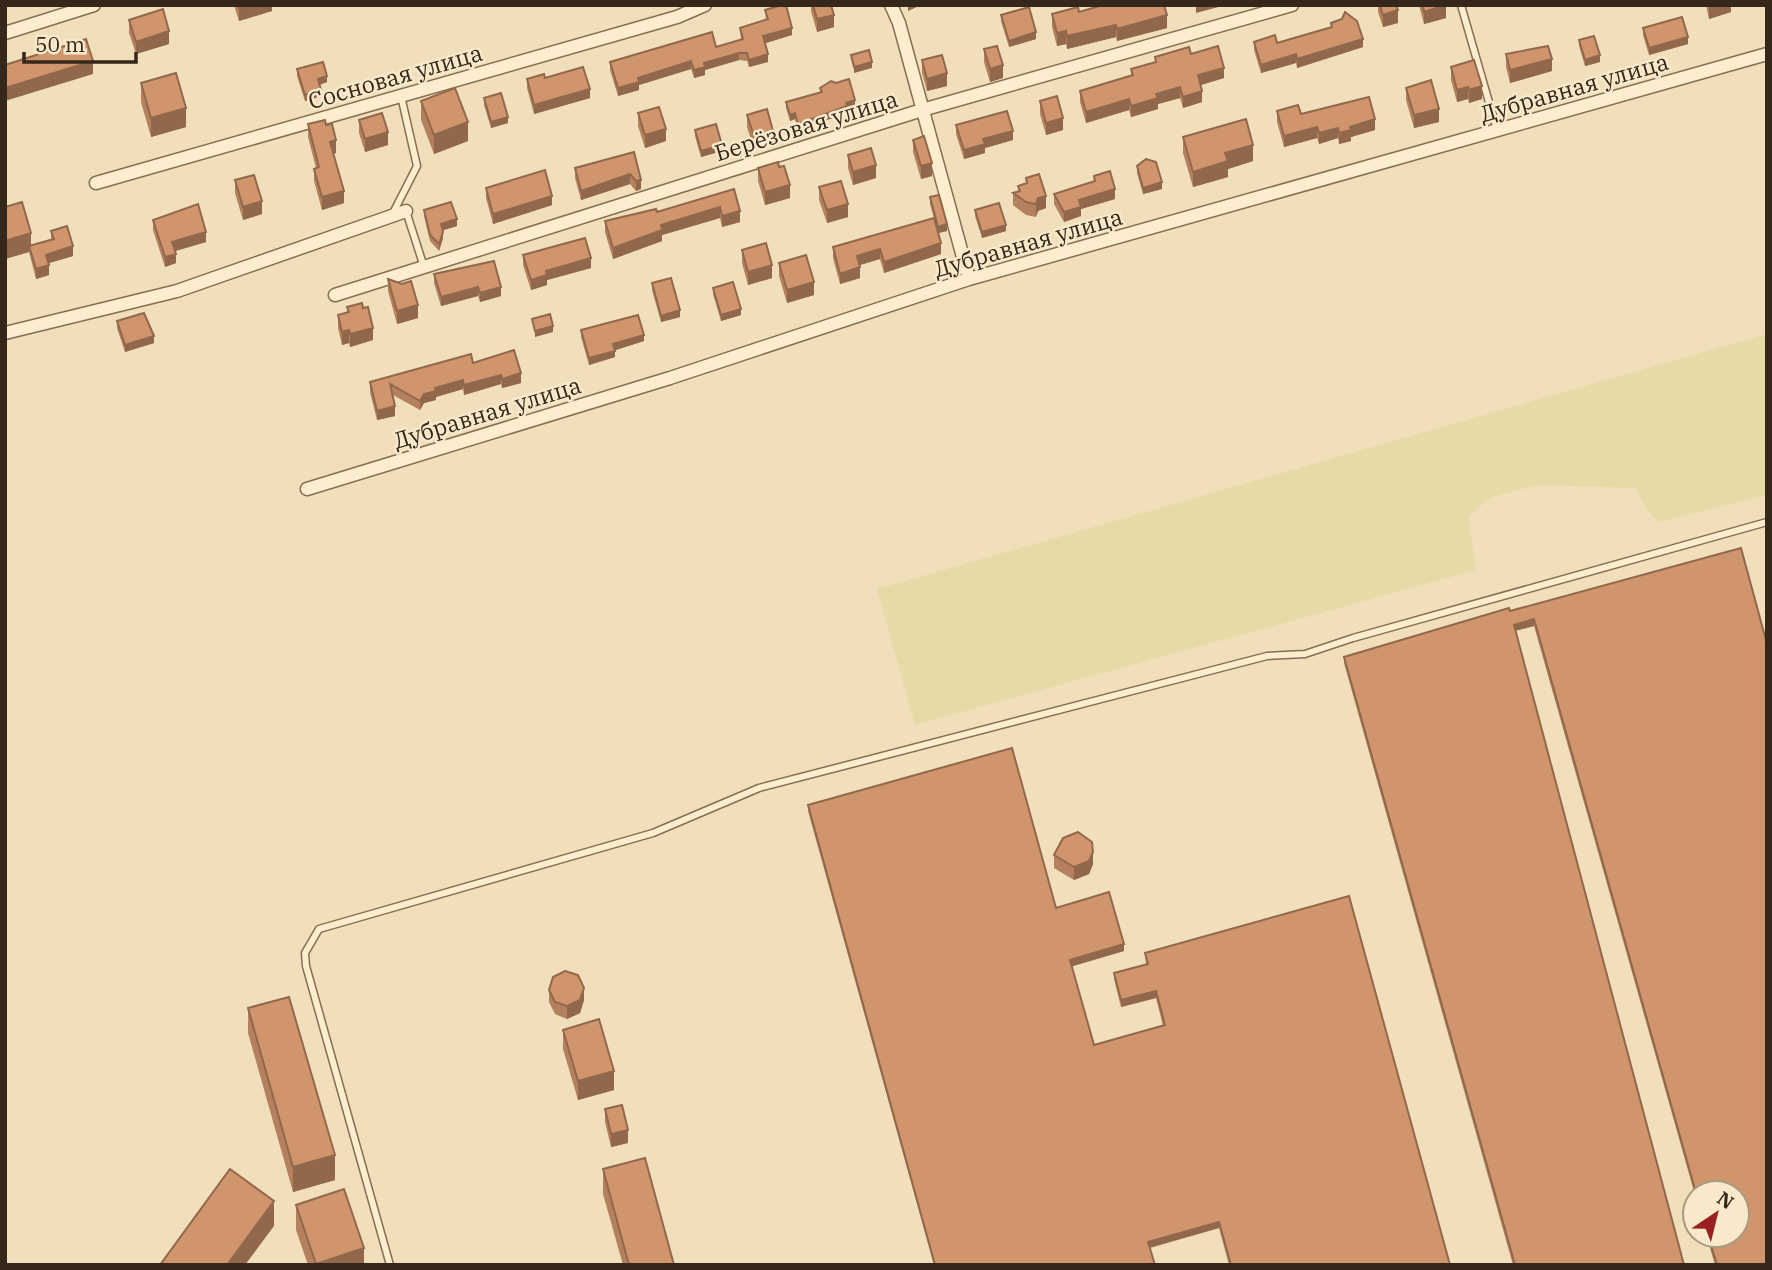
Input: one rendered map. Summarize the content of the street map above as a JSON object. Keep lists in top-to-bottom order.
{
  "streets": {
    "street": ["Сосновая улица", "Дубравная улица", "Берёзовая улица"]
  },
  "scale_bar": "50 m",
  "north": "top right"
}
